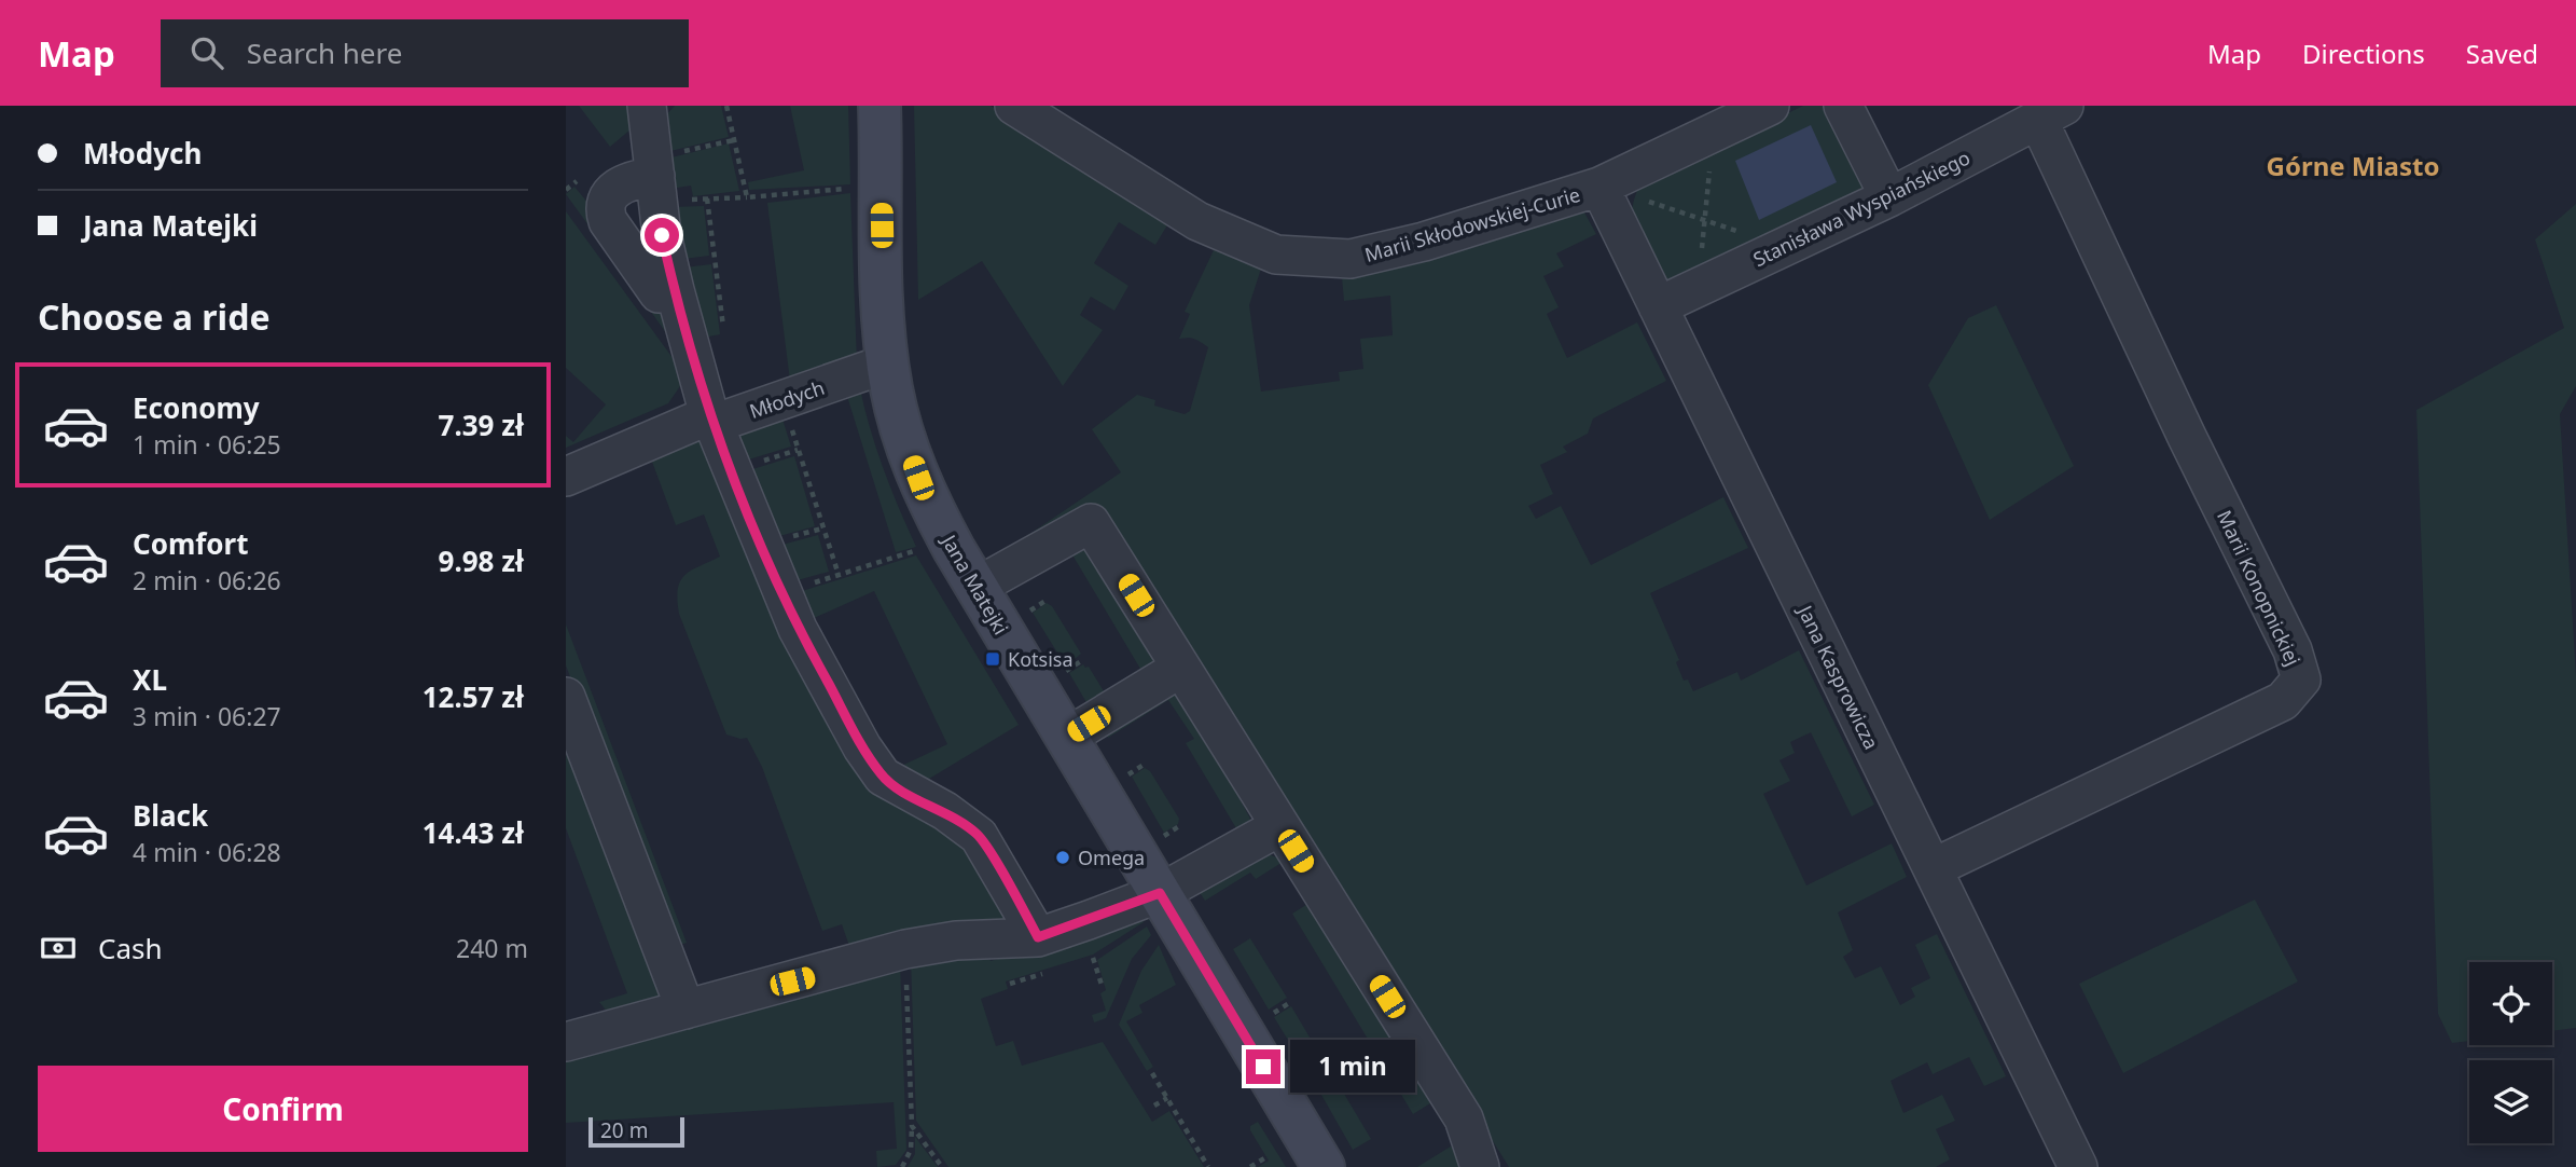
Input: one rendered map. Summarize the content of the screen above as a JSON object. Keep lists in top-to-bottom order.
{
  "streets": {
    "street": [
      "Stanisława Wyspiańskiego",
      "Marii Skłodowskiej-Curie",
      "Młodych",
      "Jana Matejki",
      "Marii Konopnickiej",
      "Jana Kasprowicza"
    ]
  },
  "crossings": [
    ["Stanisława Wyspiańskiego", "Marii Konopnickiej"],
    ["Stanisława Wyspiańskiego", "Jana Kasprowicza"],
    ["Marii Skłodowskiej-Curie", "Jana Kasprowicza"],
    ["Młodych", "Jana Matejki"],
    ["Marii Konopnickiej", "Jana Kasprowicza"]
  ],
  "districts": ["Górne Miasto"],
  "places": {
    "transit": ["Kotsisa"],
    "other": ["Omega"]
  },
  "scale_bar": "20 m",
  "page": {
    "header": "Map",
    "search": "Search here",
    "nav": ["Map", "Directions", "Saved"],
    "banner": ["Młodych", "Jana Matejki"],
    "heading": "Choose a ride",
    "list": [
      {
        "name": "Economy",
        "note": "1 min · 06:25",
        "value": "7.39 zł"
      },
      {
        "name": "Comfort",
        "note": "2 min · 06:26",
        "value": "9.98 zł"
      },
      {
        "name": "XL",
        "note": "3 min · 06:27",
        "value": "12.57 zł"
      },
      {
        "name": "Black",
        "note": "4 min · 06:28",
        "value": "14.43 zł"
      }
    ],
    "pay": ["Cash", "240 m"],
    "bubble": "1 min",
    "buttons": "Confirm",
    "scale": "20 m"
  }
}
